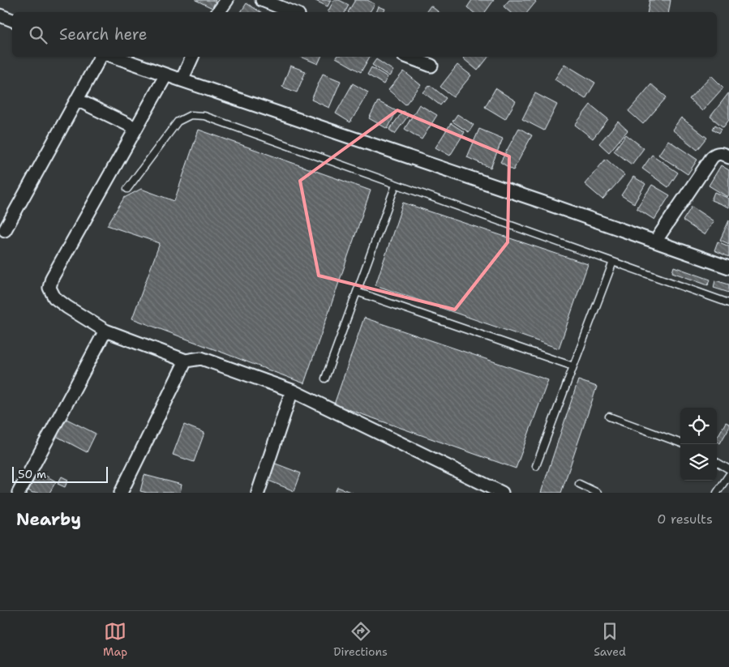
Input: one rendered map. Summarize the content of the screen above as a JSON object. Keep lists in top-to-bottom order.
{
  "scale_bar": "50 m",
  "page": {
    "search": "Search here",
    "scale": "50 m",
    "heading": ["Nearby", "0 results"],
    "nav": ["Map", "Directions", "Saved"]
  }
}
